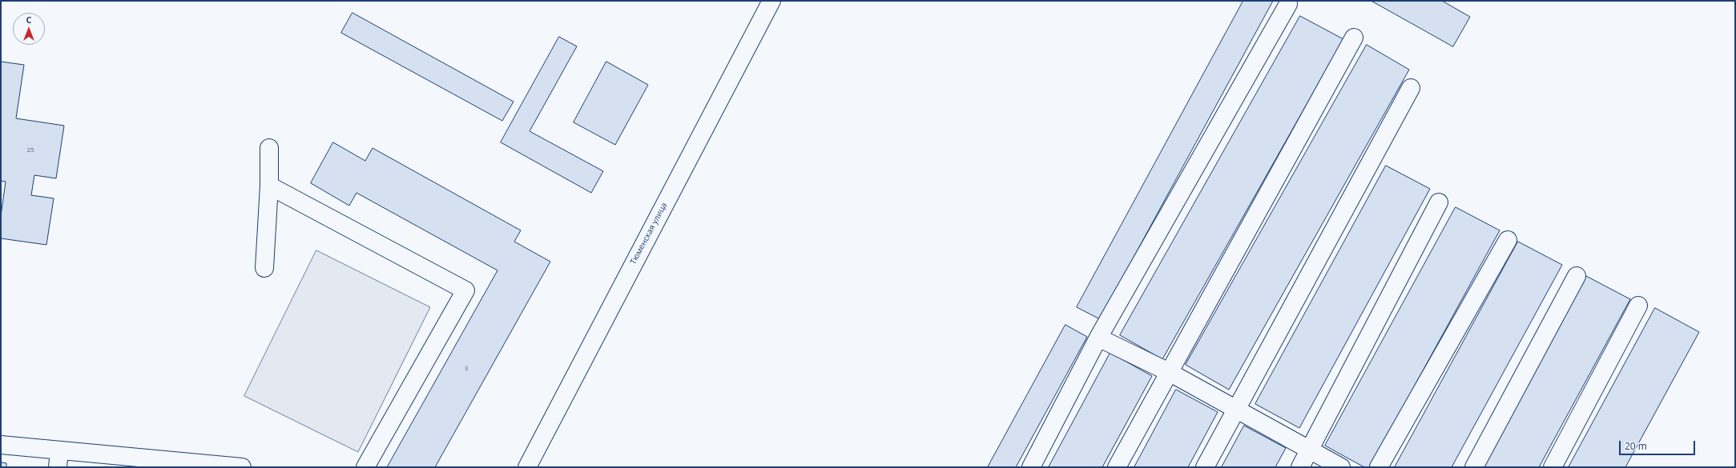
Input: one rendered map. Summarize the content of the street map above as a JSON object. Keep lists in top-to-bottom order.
{
  "streets": {
    "street": ["Тюменская улица"]
  },
  "house_numbers": ["25", "3"],
  "scale_bar": "20 m",
  "north": "top"
}
